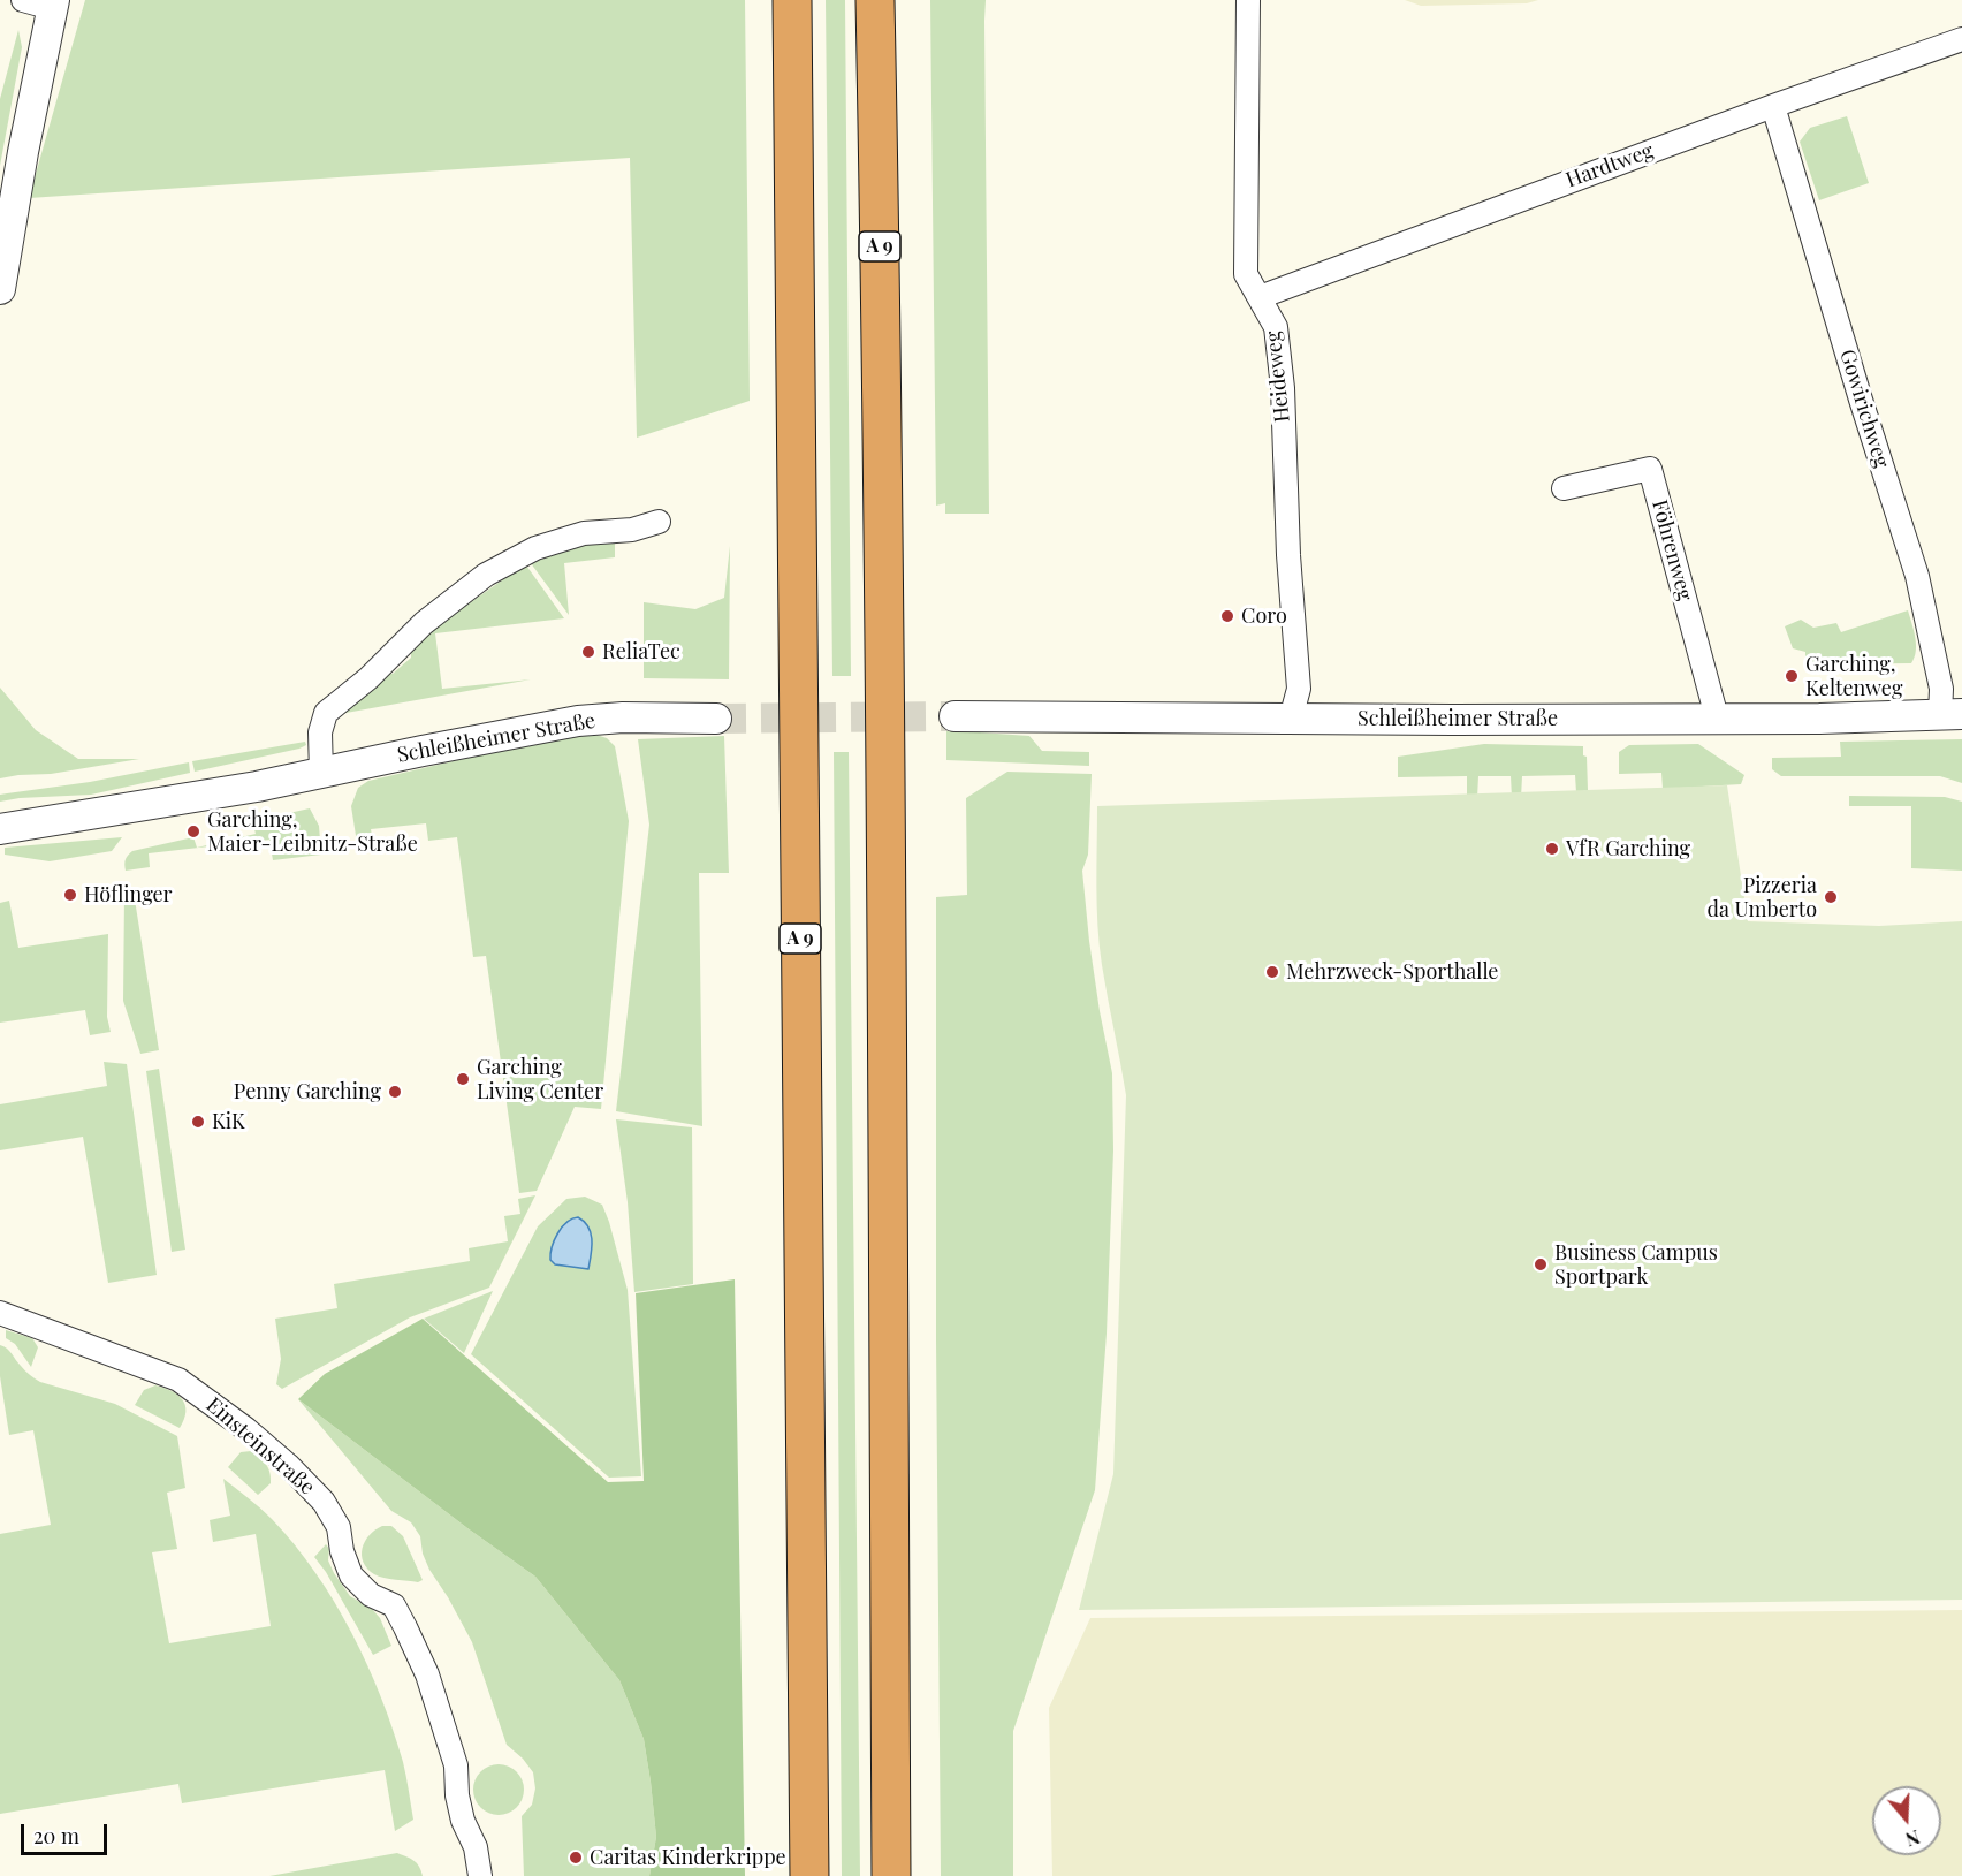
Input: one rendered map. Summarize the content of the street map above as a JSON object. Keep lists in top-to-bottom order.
{
  "streets": {
    "highway": ["A 9"],
    "street": [
      "Hardtweg",
      "Heideweg",
      "Gowirichweg",
      "Föhrenweg",
      "Schleißheimer Straße",
      "Einsteinstraße"
    ]
  },
  "crossings": [
    ["Hardtweg", "Heideweg"],
    ["Hardtweg", "Gowirichweg"],
    ["Heideweg", "Schleißheimer Straße"],
    ["Gowirichweg", "Schleißheimer Straße"],
    ["Föhrenweg", "Schleißheimer Straße"]
  ],
  "places": [
    "Coro",
    "ReliaTec",
    "Garching, Keltenweg",
    "Garching, Maier-Leibnitz-Straße",
    "VfR Garching",
    "Höflinger",
    "Pizzeria da Umberto",
    "Mehrzweck-Sporthalle",
    "Garching Living Center",
    "Penny Garching",
    "KiK",
    "Business Campus Sportpark",
    "Caritas Kinderkrippe"
  ],
  "scale_bar": "20 m",
  "north": "bottom"
}
